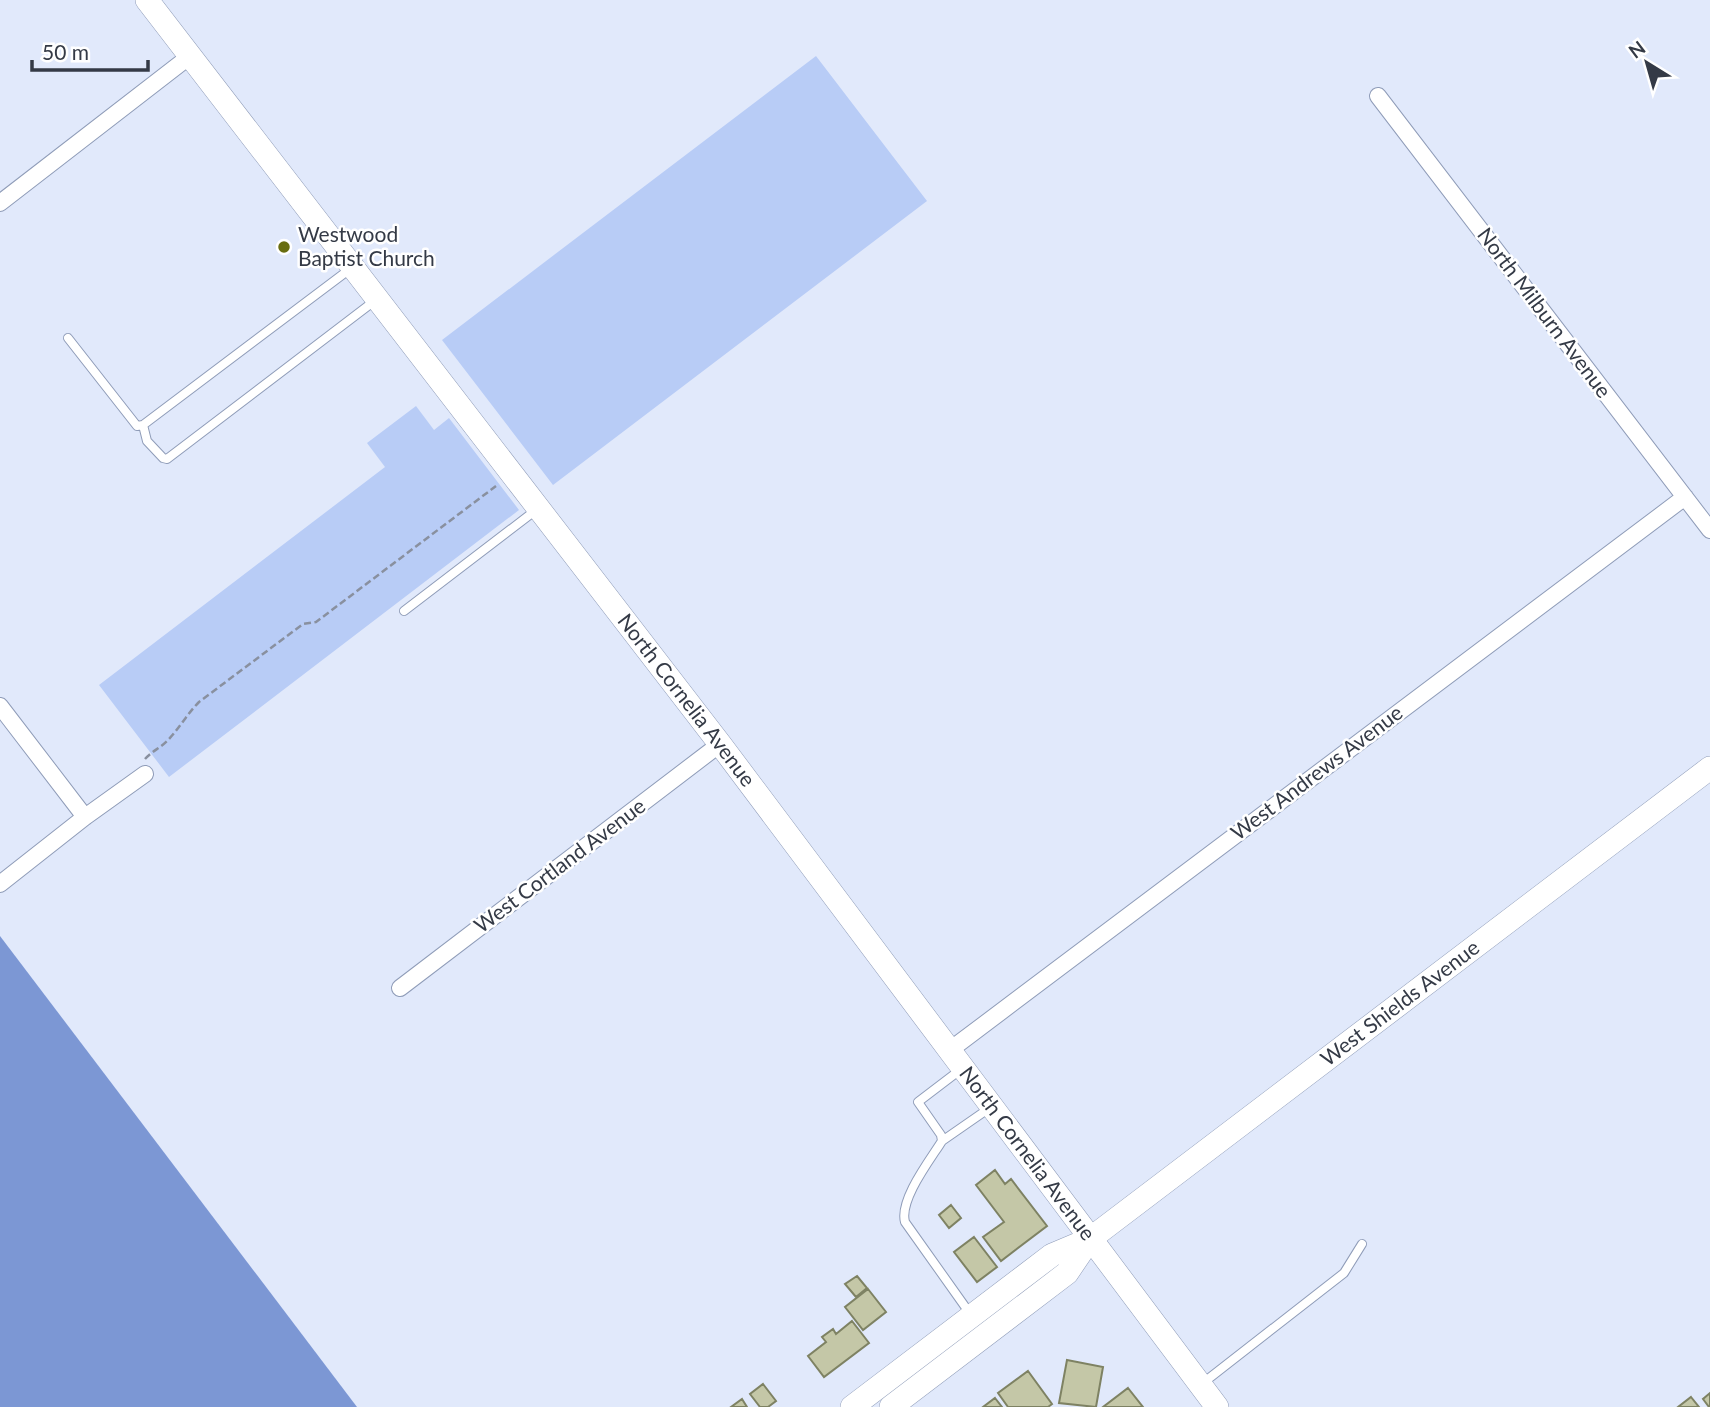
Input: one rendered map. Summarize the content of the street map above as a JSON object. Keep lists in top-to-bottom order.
{
  "streets": {
    "street": [
      "North Milburn Avenue",
      "North Cornelia Avenue",
      "West Andrews Avenue",
      "West Cortland Avenue",
      "West Shields Avenue"
    ]
  },
  "crossings": [
    ["North Milburn Avenue", "West Andrews Avenue"],
    ["North Cornelia Avenue", "West Andrews Avenue"],
    ["North Cornelia Avenue", "West Cortland Avenue"],
    ["North Cornelia Avenue", "West Shields Avenue"]
  ],
  "places": ["Westwood Baptist Church"],
  "scale_bar": "50 m",
  "north": "top left"
}
